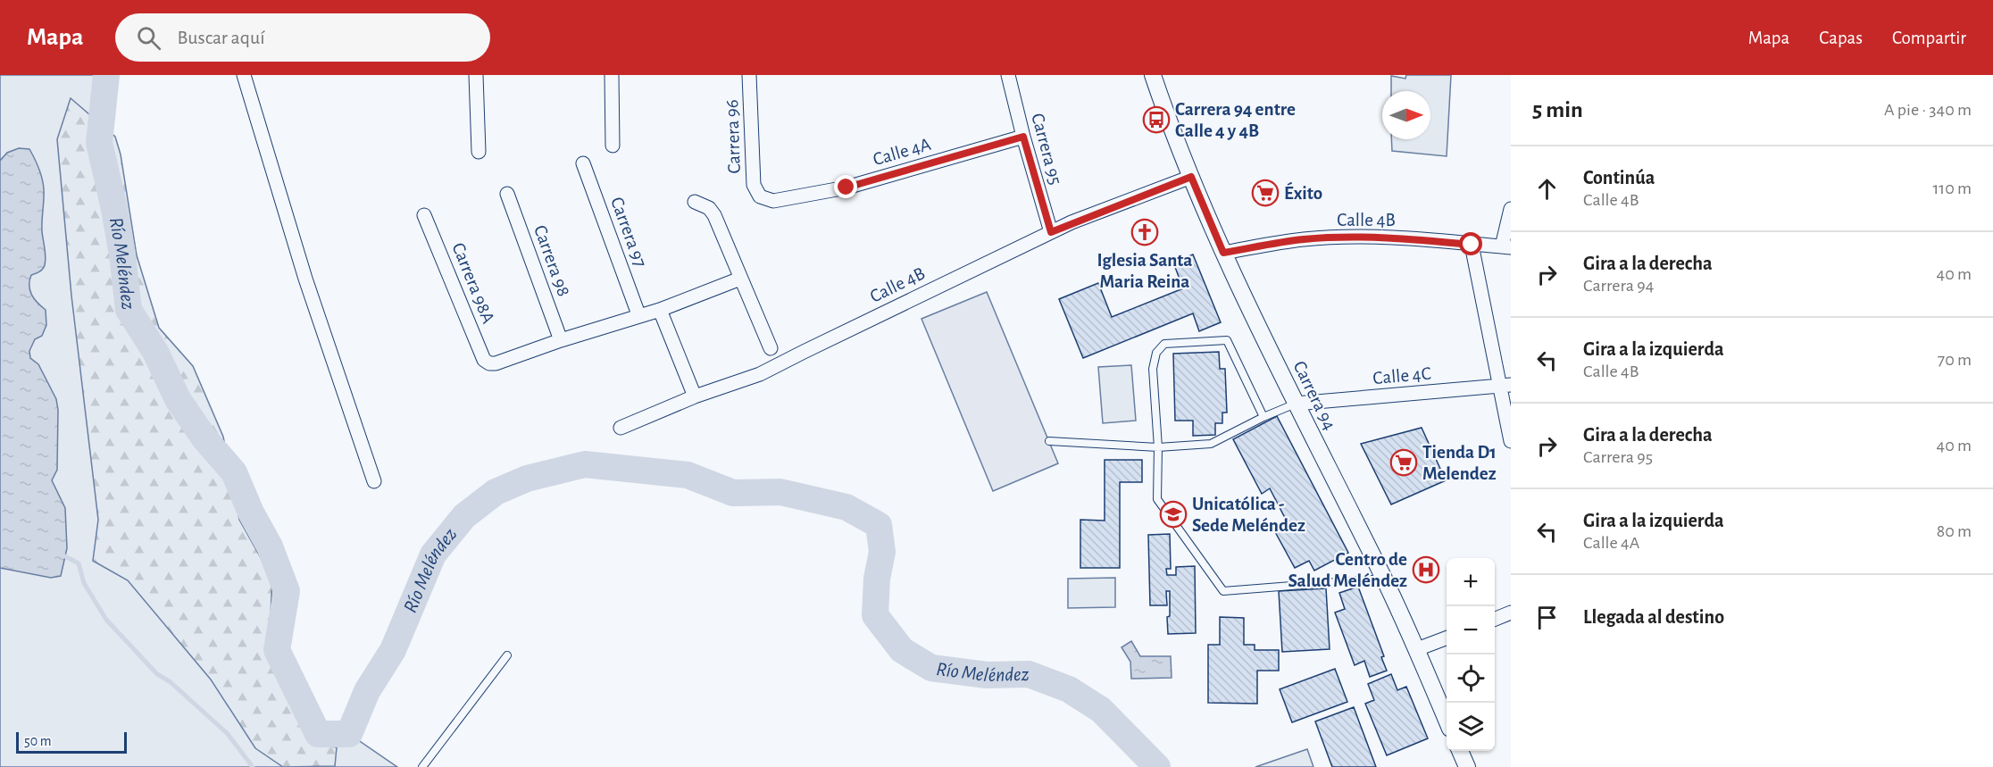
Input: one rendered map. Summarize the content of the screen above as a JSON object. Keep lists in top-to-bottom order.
{
  "streets": {
    "street": [
      "Carrera 96",
      "Carrera 95",
      "Calle 4A",
      "Calle 4B",
      "Carrera 97",
      "Carrera 98",
      "Carrera 98A",
      "Calle 4C",
      "Carrera 94"
    ]
  },
  "crossings": [
    ["Carrera 96", "Calle 4A"],
    ["Carrera 95", "Calle 4A"],
    ["Carrera 95", "Calle 4B"],
    ["Calle 4B", "Carrera 94"],
    ["Carrera 98", "Carrera 98A"],
    ["Calle 4C", "Carrera 94"]
  ],
  "water": ["Río Meléndez"],
  "places": {
    "bus stop": ["Carrera 94 entre Calle 4 y 4B"],
    "supermarket": ["Éxito", "Tienda D1 Melendez"],
    "church": ["Iglesia Santa Maria Reina"],
    "school or university": ["Unicatólica - Sede Meléndez"],
    "hospital": ["Centro de Salud Meléndez"]
  },
  "scale_bar": "50 m",
  "north": "right",
  "page": {
    "header": "Mapa",
    "search": "Buscar aquí",
    "nav": ["Mapa", "Capas", "Compartir"],
    "heading": ["5 min", "A pie · 340 m"],
    "list": [
      ["Continúa", "Calle 4B", "110 m"],
      ["Gira a la derecha", "Carrera 94", "40 m"],
      ["Gira a la izquierda", "Calle 4B", "70 m"],
      ["Gira a la derecha", "Carrera 95", "40 m"],
      ["Gira a la izquierda", "Calle 4A", "80 m"],
      "Llegada al destino"
    ],
    "map_buttons": ["+", "−"],
    "scale": "50 m"
  }
}
